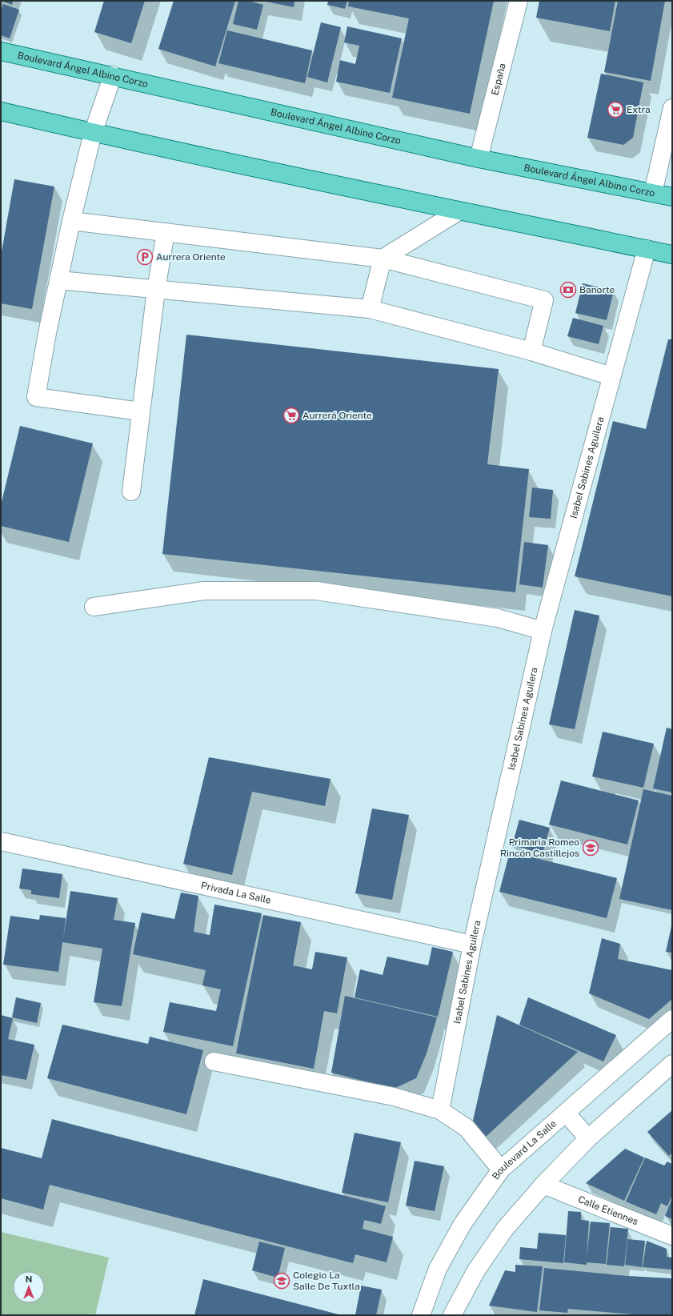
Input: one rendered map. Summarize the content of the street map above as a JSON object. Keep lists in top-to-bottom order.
{
  "streets": {
    "main road": ["Boulevard Ángel Albino Corzo"],
    "street": [
      "España",
      "Isabel Sabines Aguilera",
      "Privada La Salle",
      "Boulevard La Salle",
      "Calle Etiennes"
    ]
  },
  "crossings": [
    ["Boulevard Ángel Albino Corzo", "España"],
    ["Isabel Sabines Aguilera", "Privada La Salle"]
  ],
  "places": {
    "supermarket": ["Extra", "Aurrerá Oriente"],
    "parking": ["Aurrera Oriente"],
    "bank": ["Banorte"],
    "school or university": ["Primaria Romeo Rincón Castillejos", "Colegio La Salle De Tuxtla"]
  },
  "north": "top"
}
